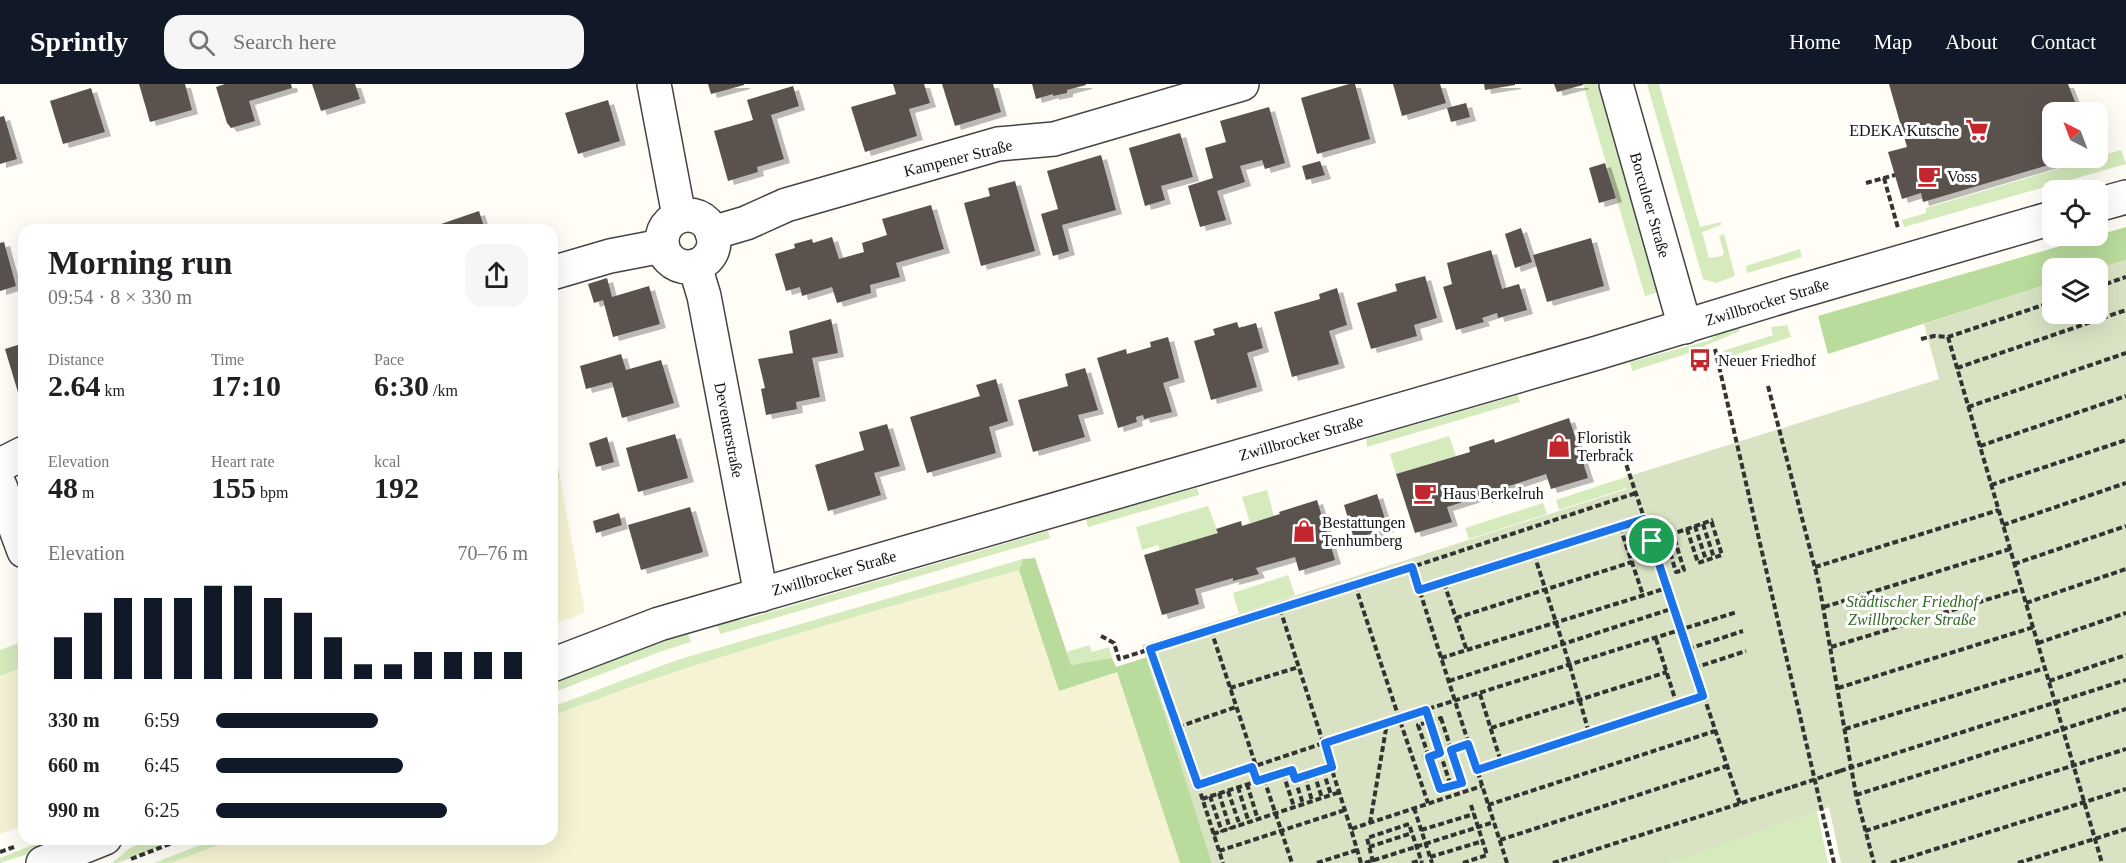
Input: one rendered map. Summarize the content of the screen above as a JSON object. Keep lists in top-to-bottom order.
{
  "streets": {
    "street": [
      "Kampener Straße",
      "Borculoer Straße",
      "Zwillbrocker Straße",
      "Deventerstraße"
    ]
  },
  "crossings": [
    ["Kampener Straße", "Deventerstraße"],
    ["Borculoer Straße", "Zwillbrocker Straße"],
    ["Zwillbrocker Straße", "Deventerstraße"]
  ],
  "parks": ["Städtischer Friedhof Zwillbrocker Straße"],
  "places": {
    "supermarket": ["EDEKA Kutsche"],
    "cafe": ["Voss", "Haus Berkelruh"],
    "bus stop": ["Neuer Friedhof"],
    "shop": ["Floristik Terbrack", "Bestattungen Tenhumberg"]
  },
  "north": "top left",
  "page": {
    "header": "Sprintly",
    "search": "Search here",
    "nav": [
      "Home",
      "Map",
      "About",
      "Contact"
    ],
    "heading": ["Morning run", "09:54 · 8 × 330 m"],
    "stats": [
      ["Distance", "2.64 km"],
      ["Time", "17:10"],
      ["Pace", "6:30 /km"],
      ["Elevation", "48 m"],
      ["Heart rate", "155 bpm"],
      ["kcal", "192"]
    ],
    "chart": ["Elevation", "70–76 m"],
    "list": [
      {
        "name": "330 m",
        "note": "6:59"
      },
      {
        "name": "660 m",
        "note": "6:45"
      },
      {
        "name": "990 m",
        "note": "6:25"
      }
    ]
  }
}
